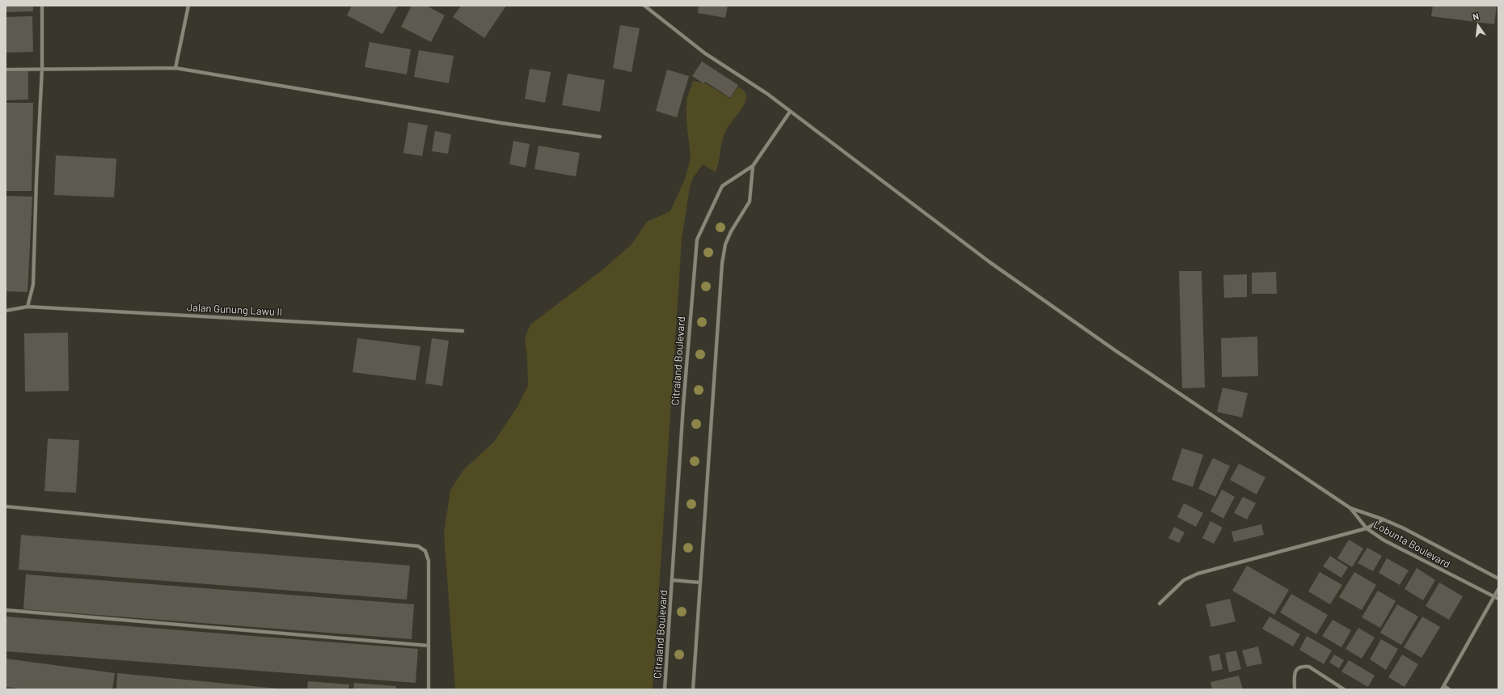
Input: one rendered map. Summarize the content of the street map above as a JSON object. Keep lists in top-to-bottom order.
{
  "streets": {
    "street": ["Jalan Gunung Lawu II", "Citraland Boulevard", "Lobunta Boulevard"]
  },
  "north": "top"
}
